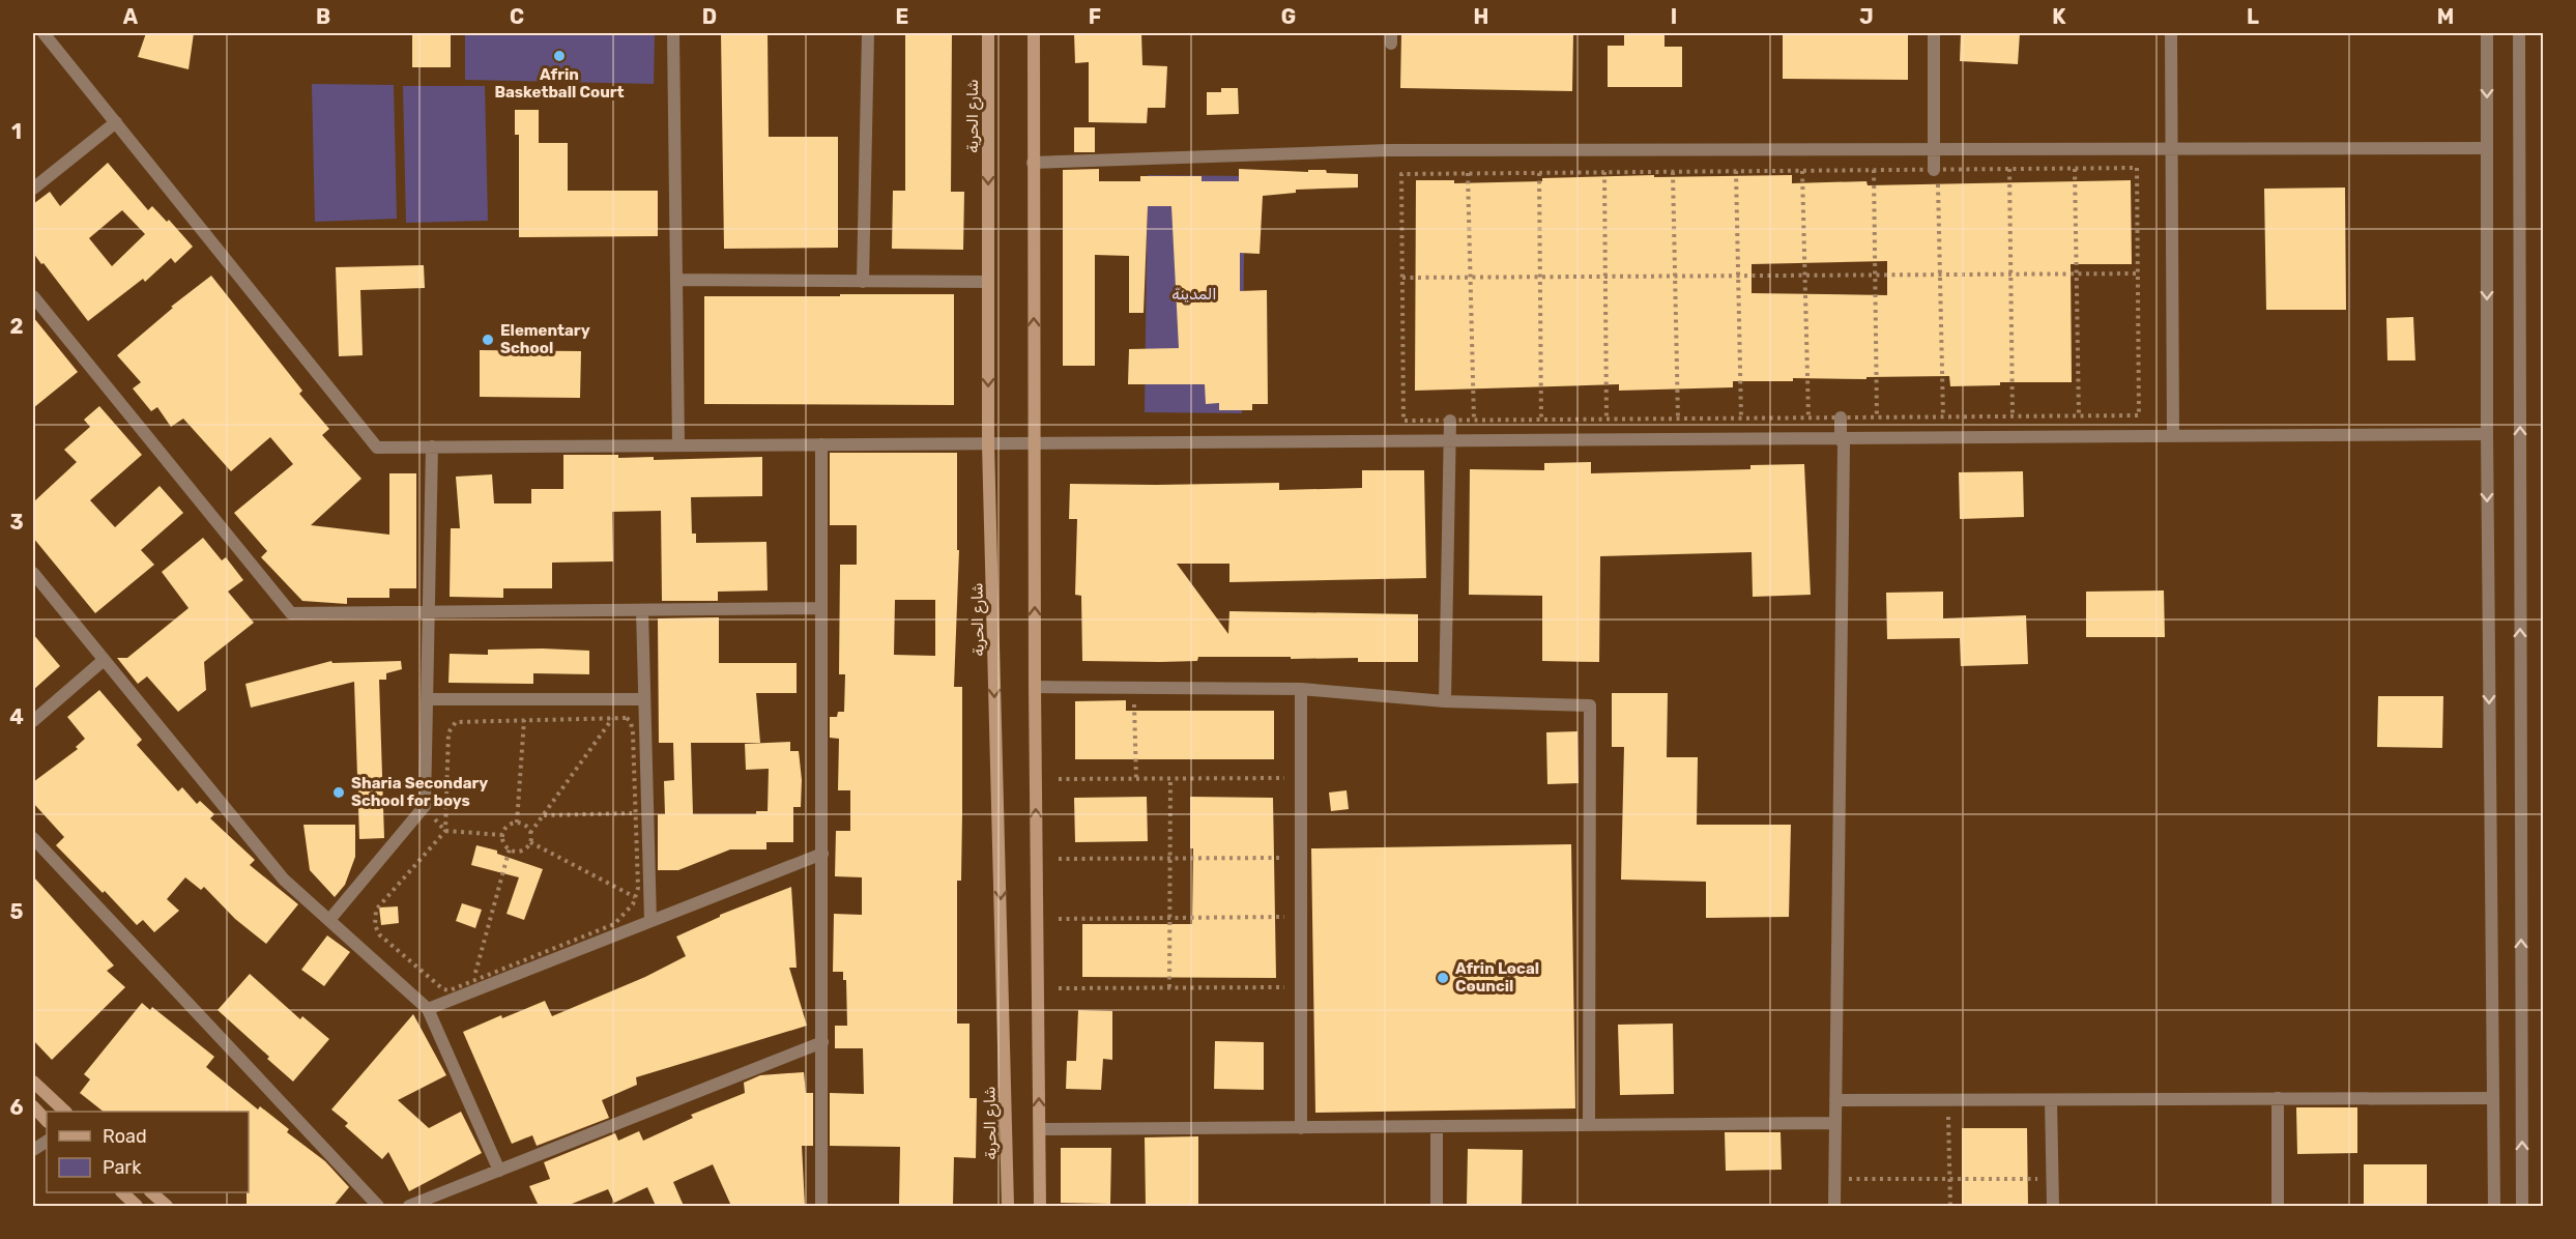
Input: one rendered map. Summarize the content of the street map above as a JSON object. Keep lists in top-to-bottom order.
{
  "streets": {
    "main road": ["شارع الحرية"]
  },
  "parks": ["المدينة"],
  "places": [
    "Afrin Basketball Court",
    "Elementary School",
    "Sharia Secondary School for boys",
    "Afrin Local Council"
  ],
  "legend": ["Road", "Park"],
  "grid": {
    "columns": [
      "A",
      "B",
      "C",
      "D",
      "E",
      "F",
      "G",
      "H",
      "I",
      "J",
      "K",
      "L",
      "M"
    ],
    "rows": [
      "1",
      "2",
      "3",
      "4",
      "5",
      "6"
    ]
  }
}
